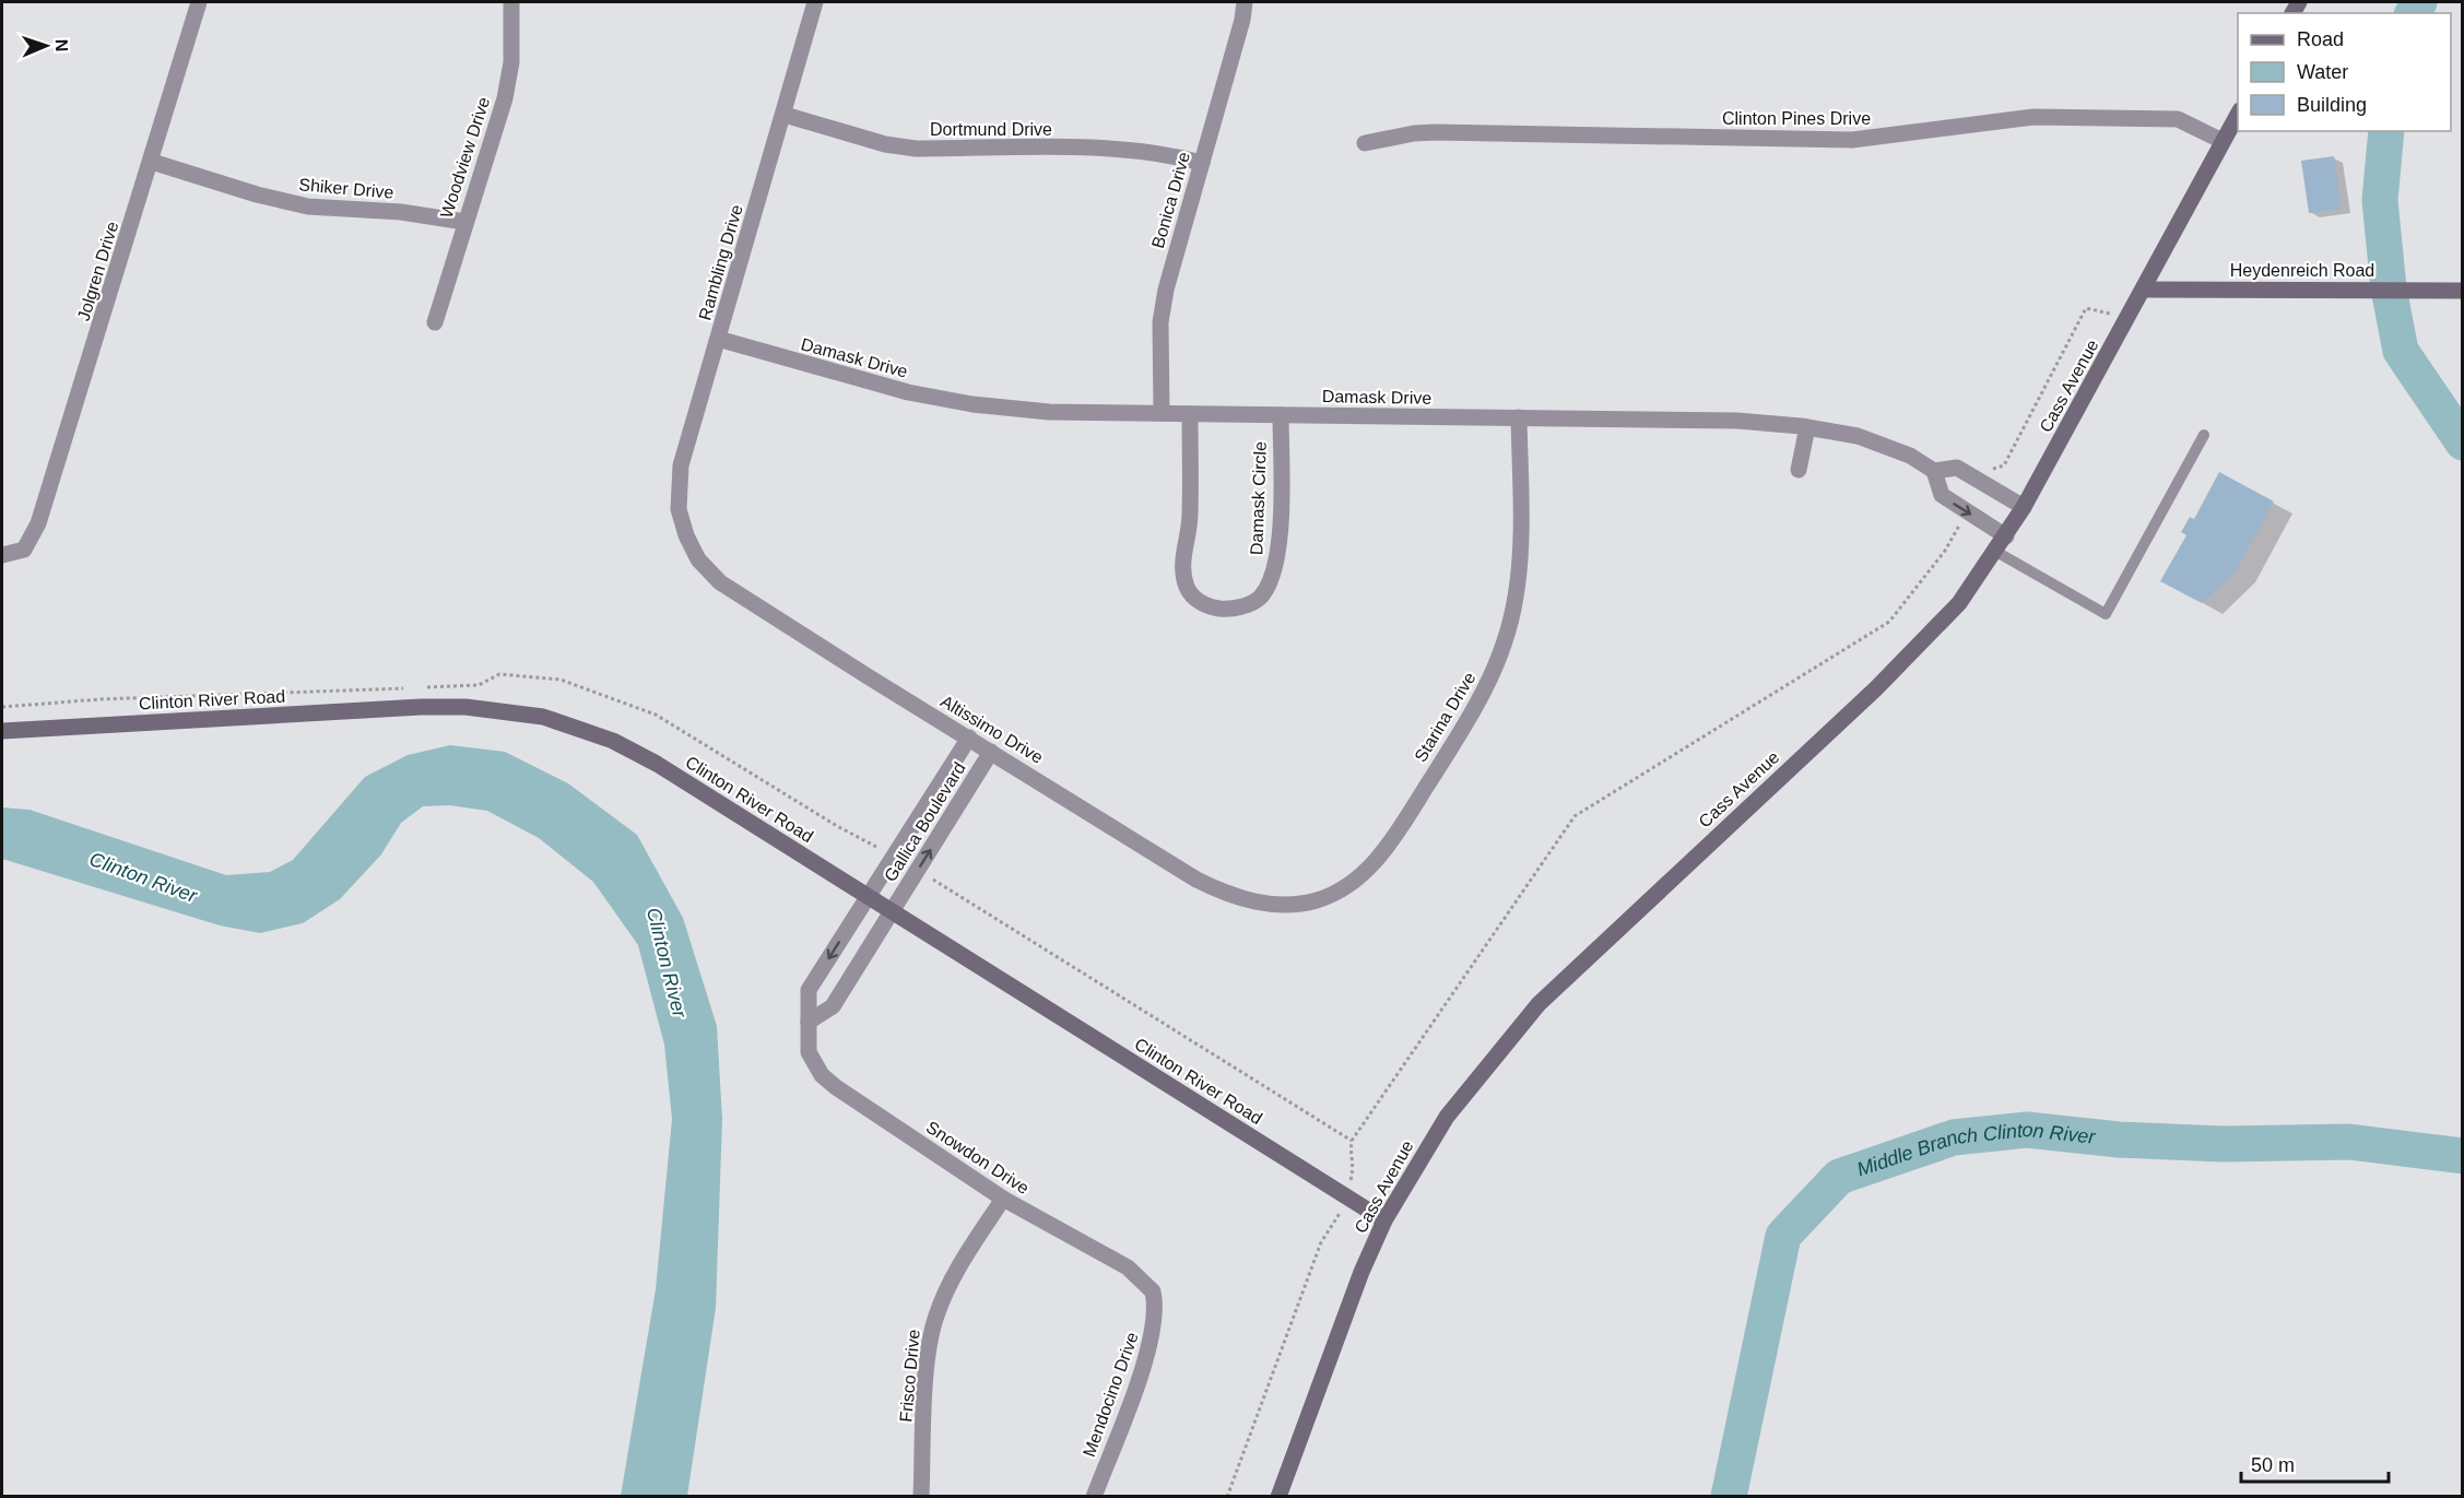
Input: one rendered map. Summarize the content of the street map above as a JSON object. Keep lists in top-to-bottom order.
{
  "streets": {
    "street": [
      "Clinton Pines Drive",
      "Dortmund Drive",
      "Woodview Drive",
      "Shiker Drive",
      "Bonica Drive",
      "Rambling Drive",
      "Heydenreich Road",
      "Jolgren Drive",
      "Damask Drive",
      "Cass Avenue",
      "Damask Circle",
      "Clinton River Road",
      "Starina Drive",
      "Altissimo Drive",
      "Gallica Boulevard",
      "Snowdon Drive",
      "Frisco Drive",
      "Mendocino Drive"
    ]
  },
  "crossings": [
    ["Clinton Pines Drive", "Cass Avenue"],
    ["Dortmund Drive", "Bonica Drive"],
    ["Dortmund Drive", "Rambling Drive"],
    ["Woodview Drive", "Shiker Drive"],
    ["Shiker Drive", "Jolgren Drive"],
    ["Bonica Drive", "Damask Drive"],
    ["Rambling Drive", "Damask Drive"],
    ["Rambling Drive", "Altissimo Drive"],
    ["Heydenreich Road", "Cass Avenue"],
    ["Damask Drive", "Cass Avenue"],
    ["Damask Drive", "Damask Circle"],
    ["Damask Drive", "Starina Drive"],
    ["Cass Avenue", "Clinton River Road"],
    ["Clinton River Road", "Gallica Boulevard"],
    ["Clinton River Road", "Snowdon Drive"],
    ["Starina Drive", "Altissimo Drive"],
    ["Altissimo Drive", "Gallica Boulevard"],
    ["Gallica Boulevard", "Snowdon Drive"],
    ["Snowdon Drive", "Frisco Drive"],
    ["Snowdon Drive", "Mendocino Drive"]
  ],
  "water": ["Clinton River", "Middle Branch Clinton River"],
  "legend": ["Road", "Water", "Building"],
  "scale_bar": "50 m",
  "north": "right"
}
